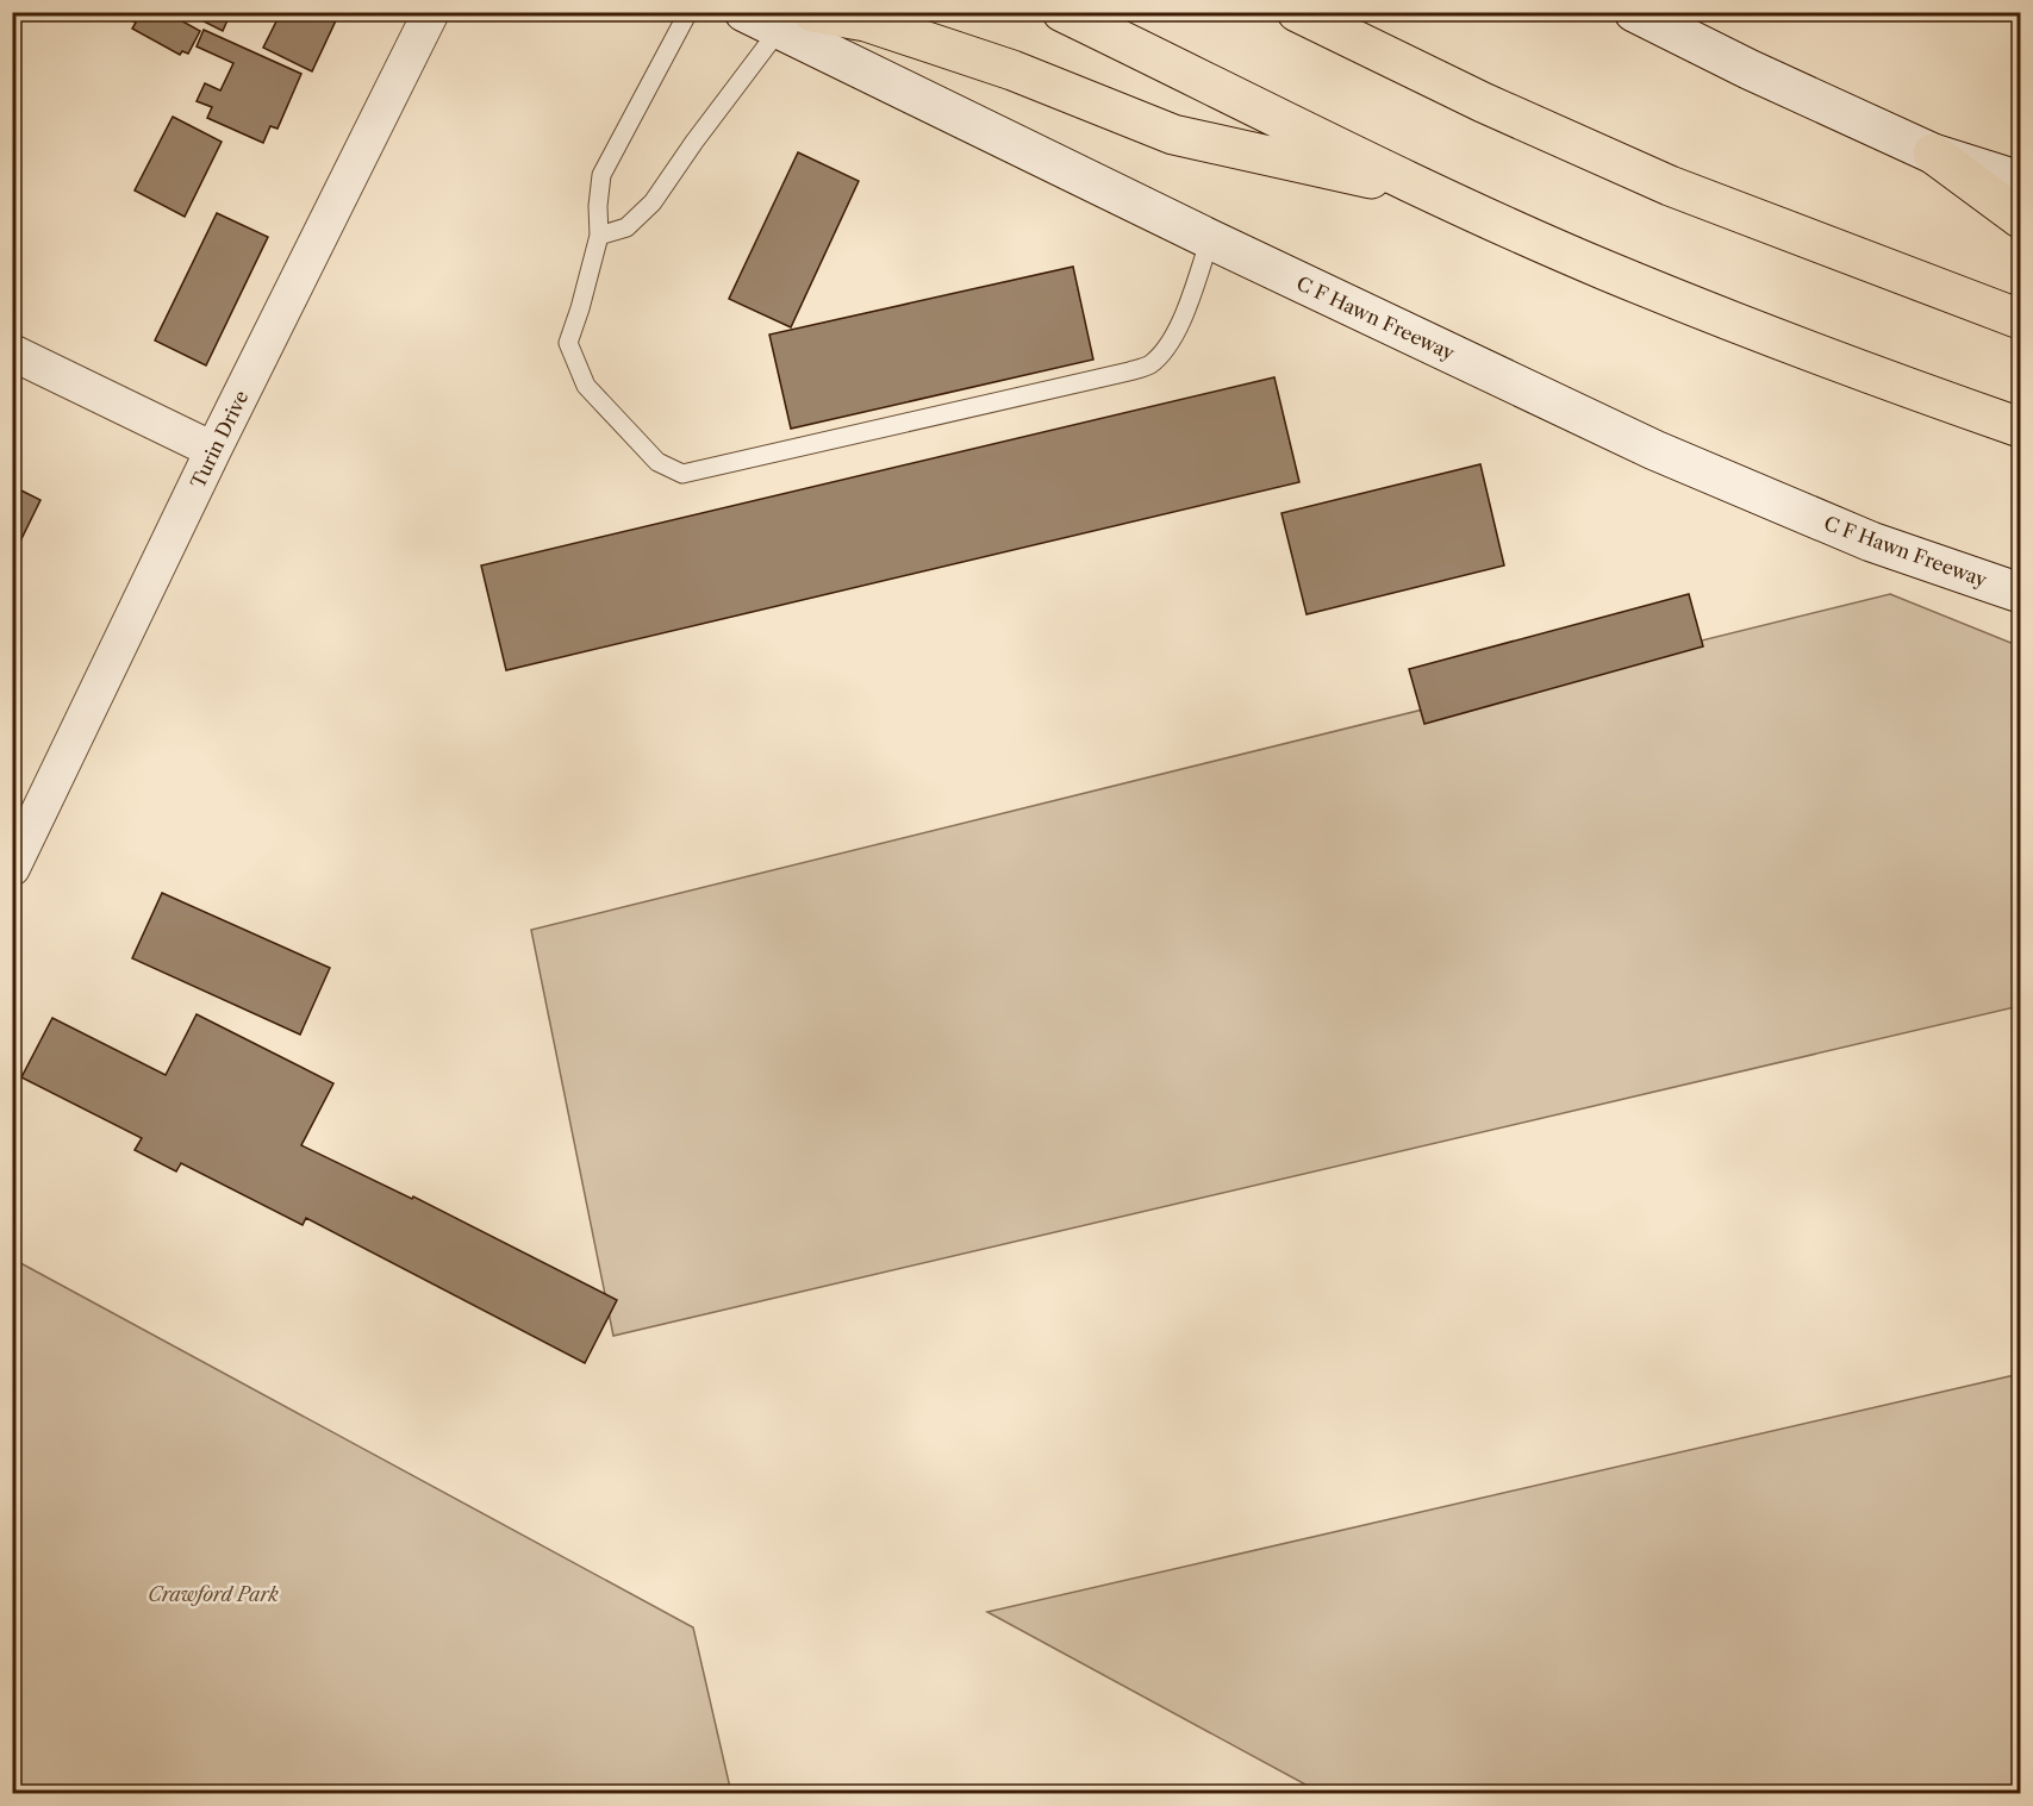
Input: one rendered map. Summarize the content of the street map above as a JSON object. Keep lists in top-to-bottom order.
{
  "streets": {
    "main road": ["C F Hawn Freeway"],
    "street": ["Turin Drive"]
  },
  "parks": ["Crawford Park"]
}
